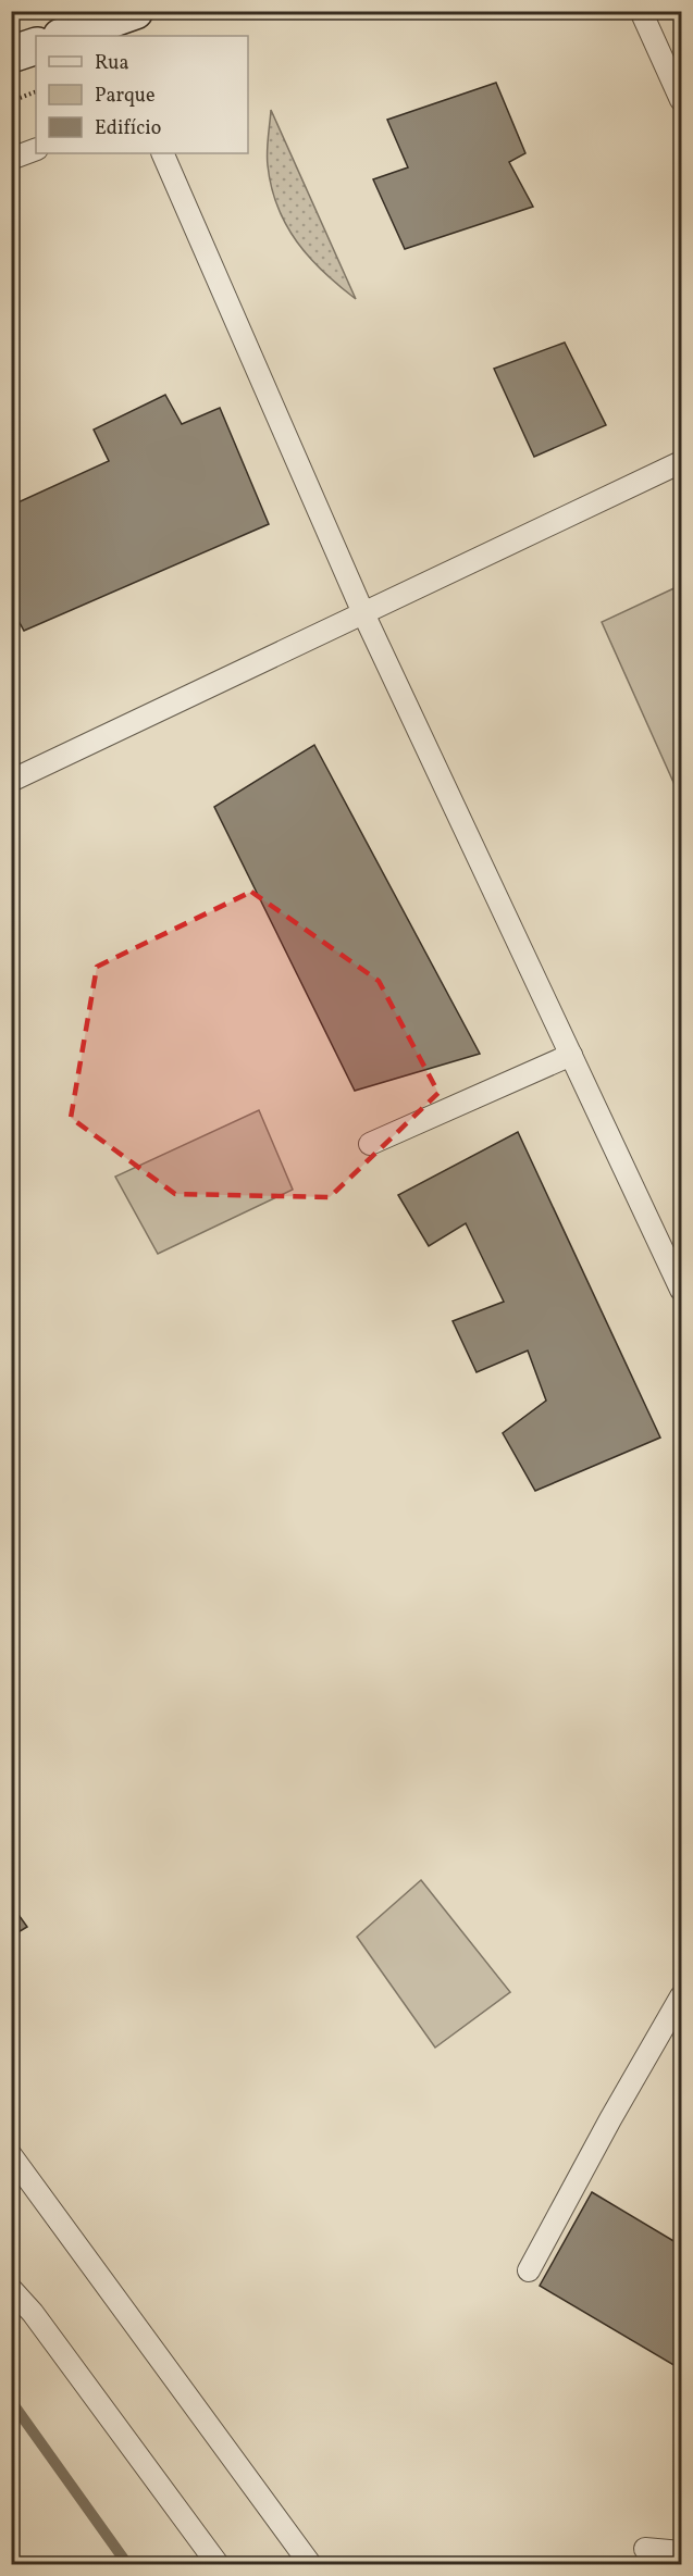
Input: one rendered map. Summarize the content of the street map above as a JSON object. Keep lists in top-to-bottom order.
{
  "legend": ["Rua", "Parque", "Edifício"]
}
